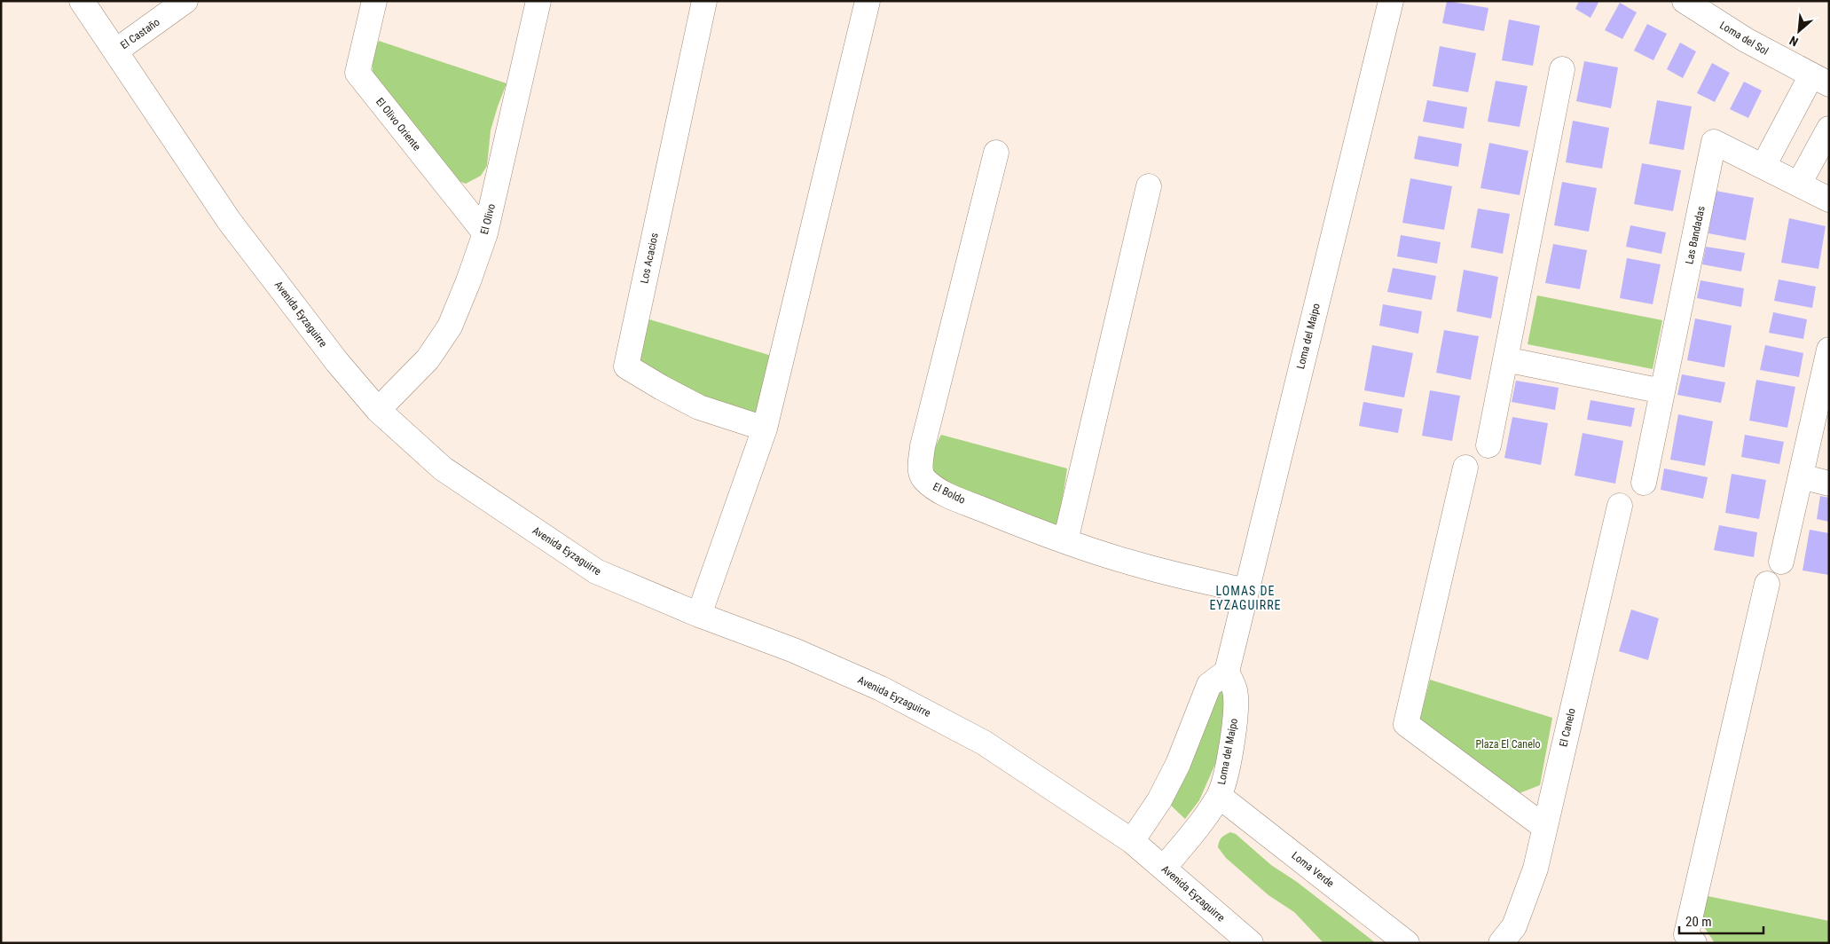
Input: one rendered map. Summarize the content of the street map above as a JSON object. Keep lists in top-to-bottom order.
{
  "streets": {
    "street": [
      "El Castaño",
      "Loma del Sol",
      "El Olivo Oriente",
      "El Olivo",
      "Las Bandadas",
      "Los Acacios",
      "Avenida Eyzaguirre",
      "Loma del Maipo",
      "El Boldo",
      "El Canelo",
      "Loma Verde"
    ]
  },
  "crossings": [
    ["El Castaño", "Avenida Eyzaguirre"],
    ["El Olivo Oriente", "El Olivo"],
    ["El Olivo", "Avenida Eyzaguirre"],
    ["Avenida Eyzaguirre", "Loma del Maipo"],
    ["Loma del Maipo", "El Boldo"],
    ["Loma del Maipo", "Loma Verde"]
  ],
  "districts": ["LOMAS DE EYZAGUIRRE"],
  "parks": ["Plaza El Canelo"],
  "scale_bar": "20 m",
  "north": "bottom left"
}
